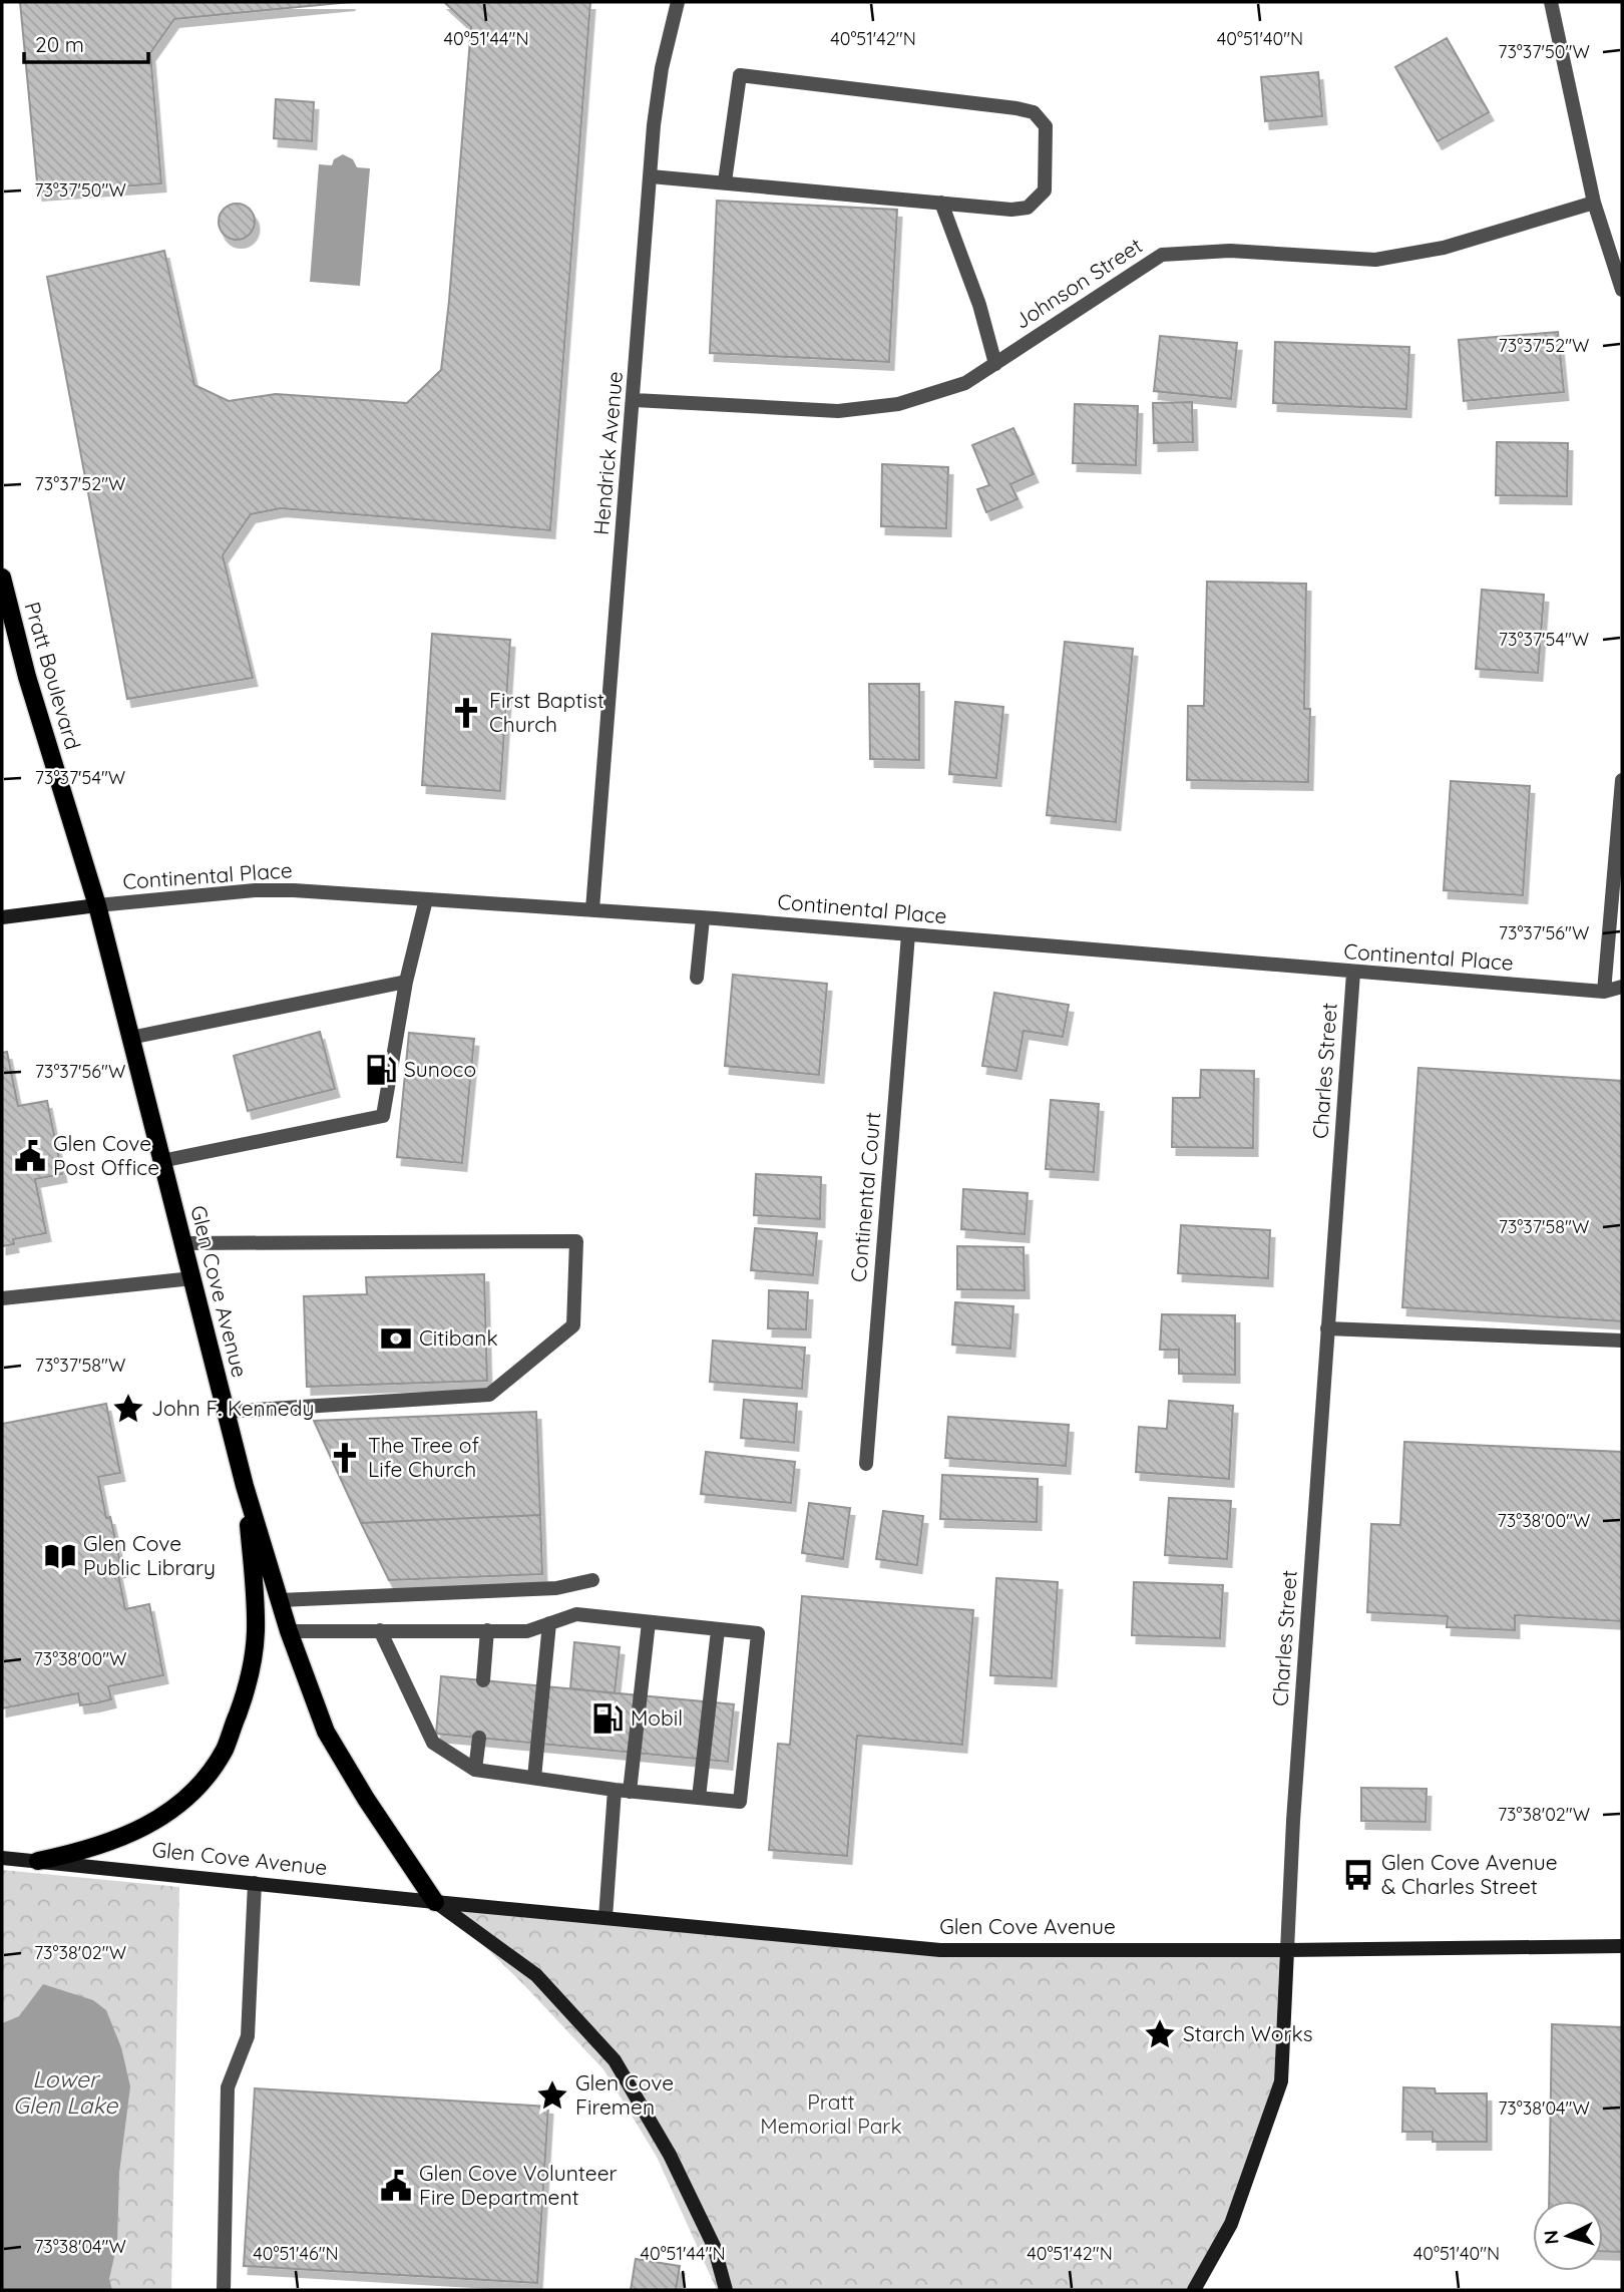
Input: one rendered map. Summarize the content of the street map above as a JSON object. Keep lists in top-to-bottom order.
{
  "streets": {
    "main road": ["Pratt Boulevard", "Charles Street", "Glen Cove Avenue"],
    "street": [
      "Johnson Street",
      "Hendrick Avenue",
      "Continental Place",
      "Continental Court"
    ]
  },
  "crossings": [
    ["Johnson Street", "Hendrick Avenue"],
    ["Hendrick Avenue", "Continental Place"],
    ["Pratt Boulevard", "Continental Place"],
    ["Pratt Boulevard", "Glen Cove Avenue"],
    ["Continental Place", "Charles Street"],
    ["Continental Place", "Continental Court"],
    ["Continental Place", "Glen Cove Avenue"],
    ["Charles Street", "Glen Cove Avenue"]
  ],
  "water": ["Lower Glen Lake"],
  "parks": ["Pratt Memorial Park"],
  "places": {
    "church": ["First Baptist Church", "The Tree of Life Church"],
    "fuel station": ["Sunoco", "Mobil"],
    "public building": ["Glen Cove Post Office", "Glen Cove Volunteer Fire Department"],
    "bank": ["Citibank"],
    "place": ["John F. Kennedy", "Starch Works", "Glen Cove Firemen"],
    "library": ["Glen Cove Public Library"],
    "bus stop": ["Glen Cove Avenue & Charles Street"]
  },
  "scale_bar": "20 m",
  "north": "left",
  "coordinates": [
    "40°51'44\"N",
    "40°51'42\"N",
    "40°51'40\"N",
    "73°37'50\"W",
    "73°37'52\"W",
    "73°37'54\"W",
    "73°37'56\"W",
    "73°37'58\"W",
    "73°38'00\"W",
    "73°38'02\"W",
    "73°38'04\"W",
    "40°51'46\"N"
  ]
}
